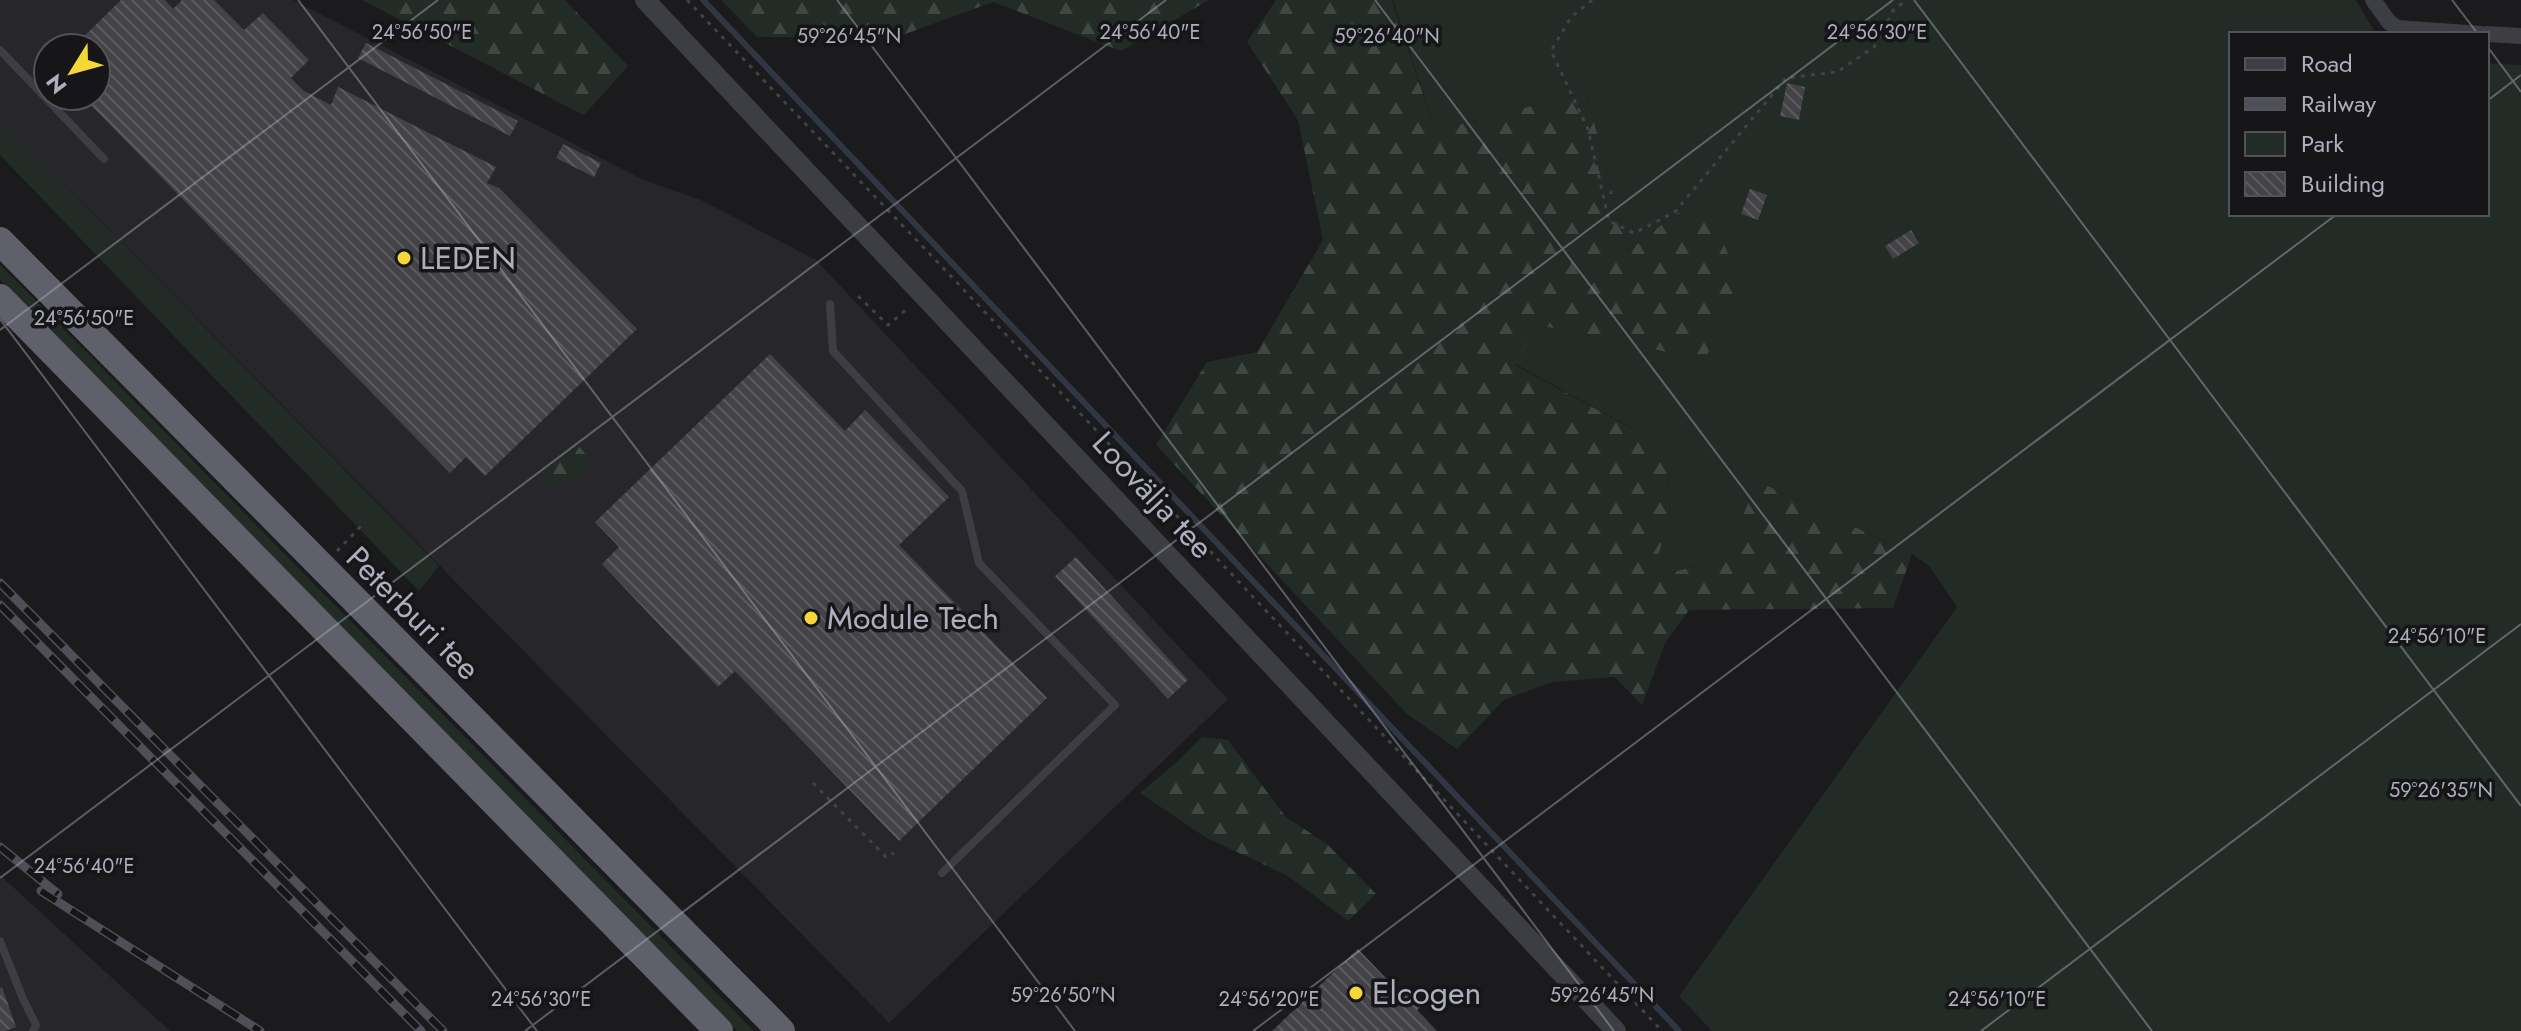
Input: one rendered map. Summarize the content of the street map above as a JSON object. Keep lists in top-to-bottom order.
{
  "streets": {
    "highway": ["Peterburi tee"],
    "street": ["Loovälja tee"]
  },
  "places": ["LEDEN", "Module Tech", "Elcogen"],
  "legend": [
    "Road",
    "Railway",
    "Park",
    "Building"
  ],
  "north": "bottom left",
  "coordinates": [
    "24°56'40\"E",
    "24°56'50\"E",
    "24°56'30\"E",
    "59°26'45\"N",
    "59°26'40\"N",
    "24°56'10\"E",
    "59°26'35\"N",
    "59°26'50\"N",
    "24°56'20\"E"
  ]
}
